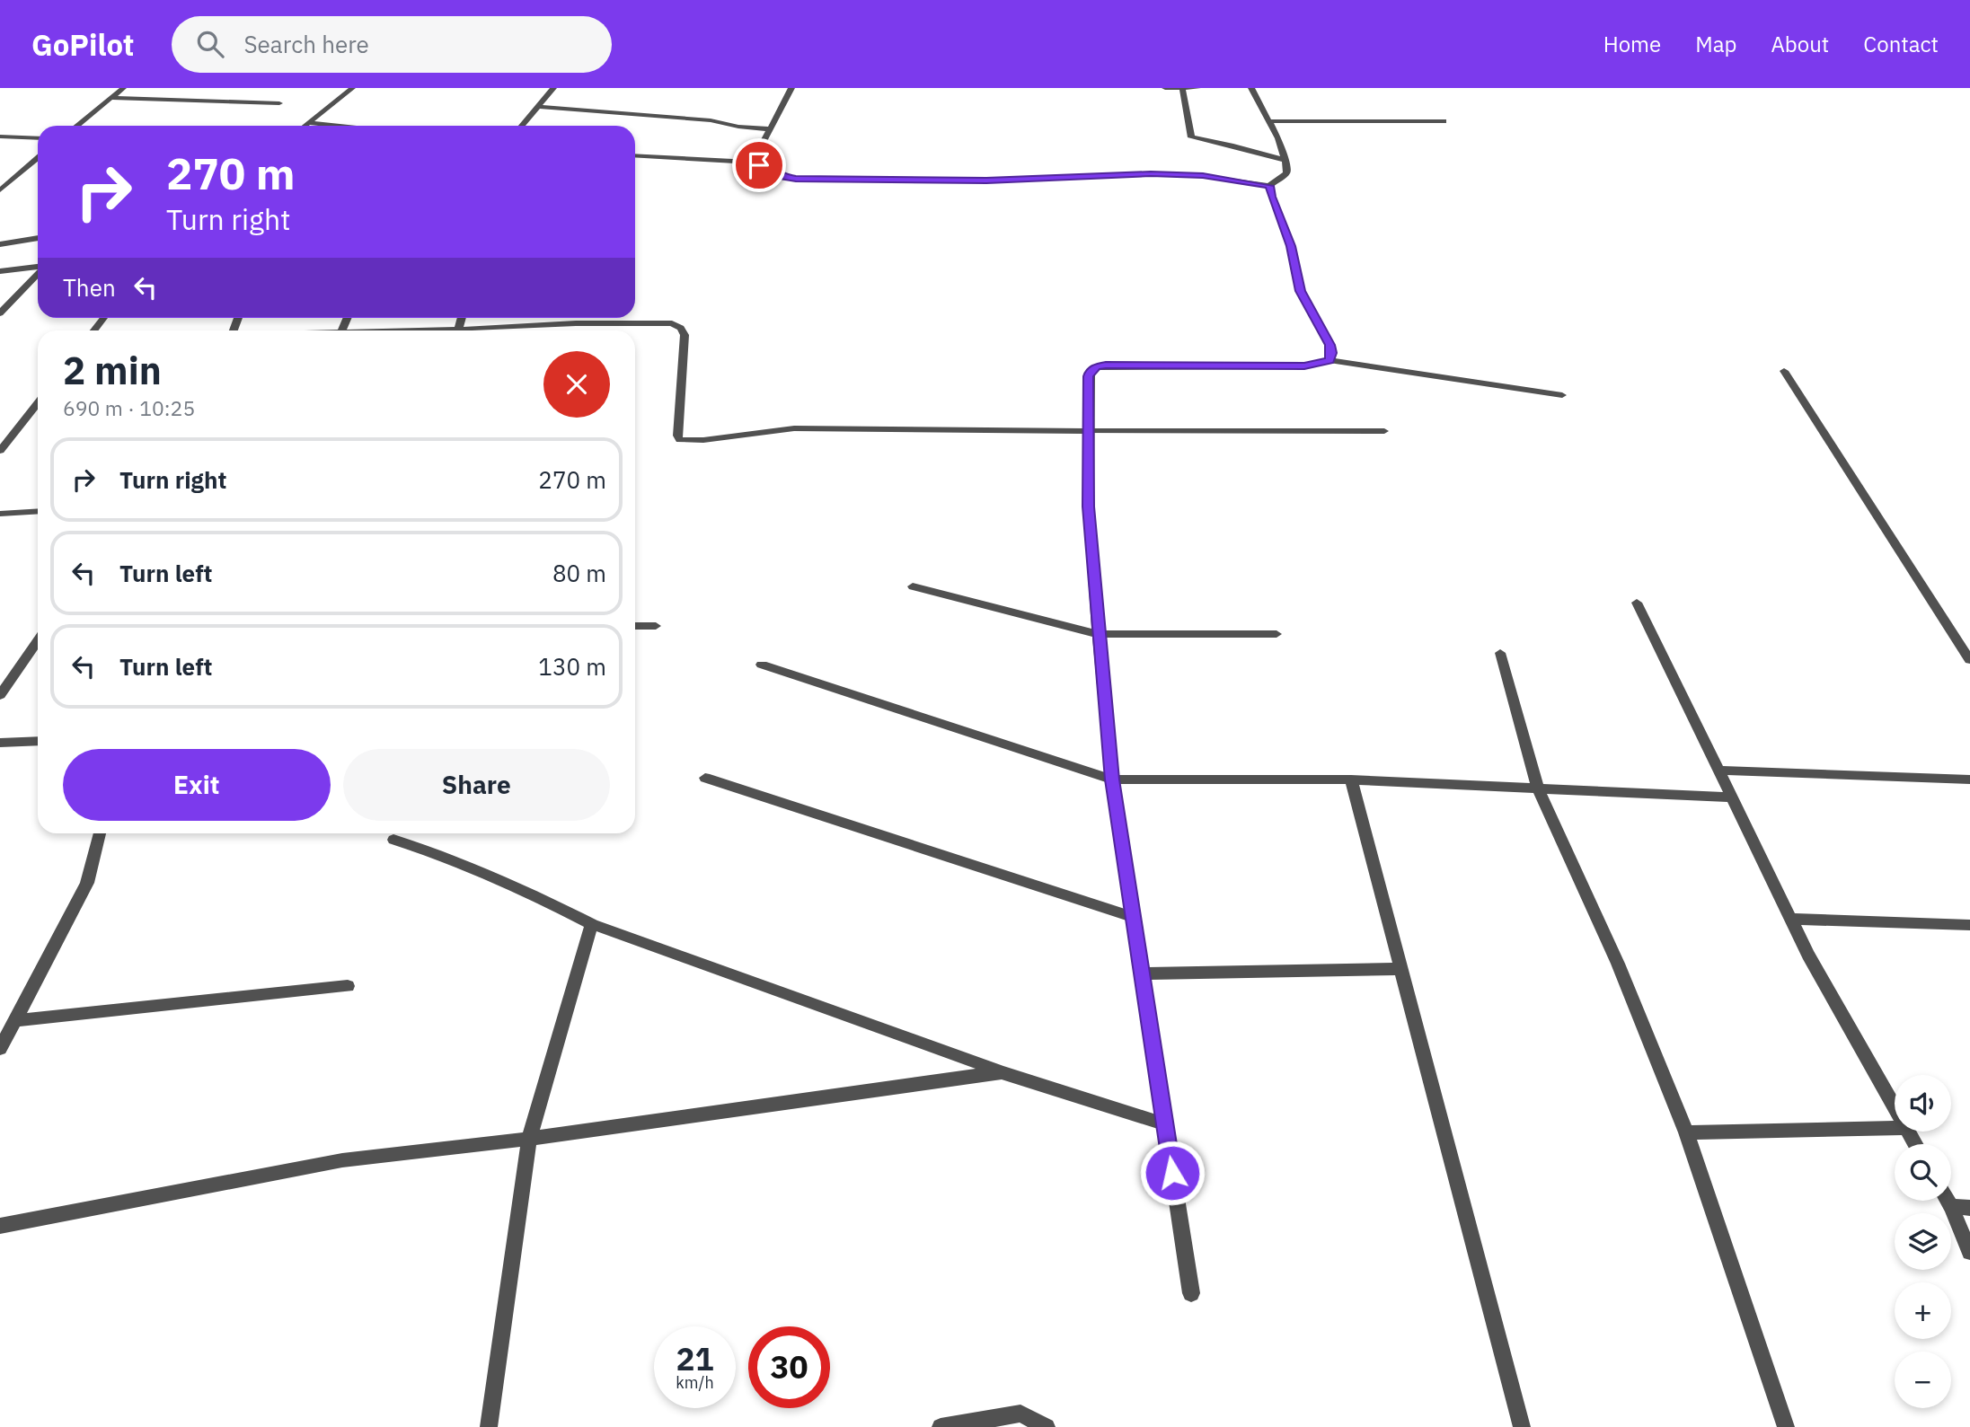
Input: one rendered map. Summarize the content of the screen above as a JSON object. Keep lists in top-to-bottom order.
{
  "page": {
    "header": "GoPilot",
    "search": "Search here",
    "nav": [
      "Home",
      "Map",
      "About",
      "Contact"
    ],
    "turn": ["270 m", "Turn right"],
    "then": "Then",
    "heading": ["2 min", "690 m · 10:25"],
    "list": [
      {
        "name": "Turn right",
        "value": "270 m"
      },
      {
        "name": "Turn left",
        "value": "80 m"
      },
      {
        "name": "Turn left",
        "value": "130 m"
      }
    ],
    "buttons": ["Exit", "Share"],
    "map_buttons": ["+", "−"],
    "speed": "21 km/h",
    "limit": "30"
  }
}
